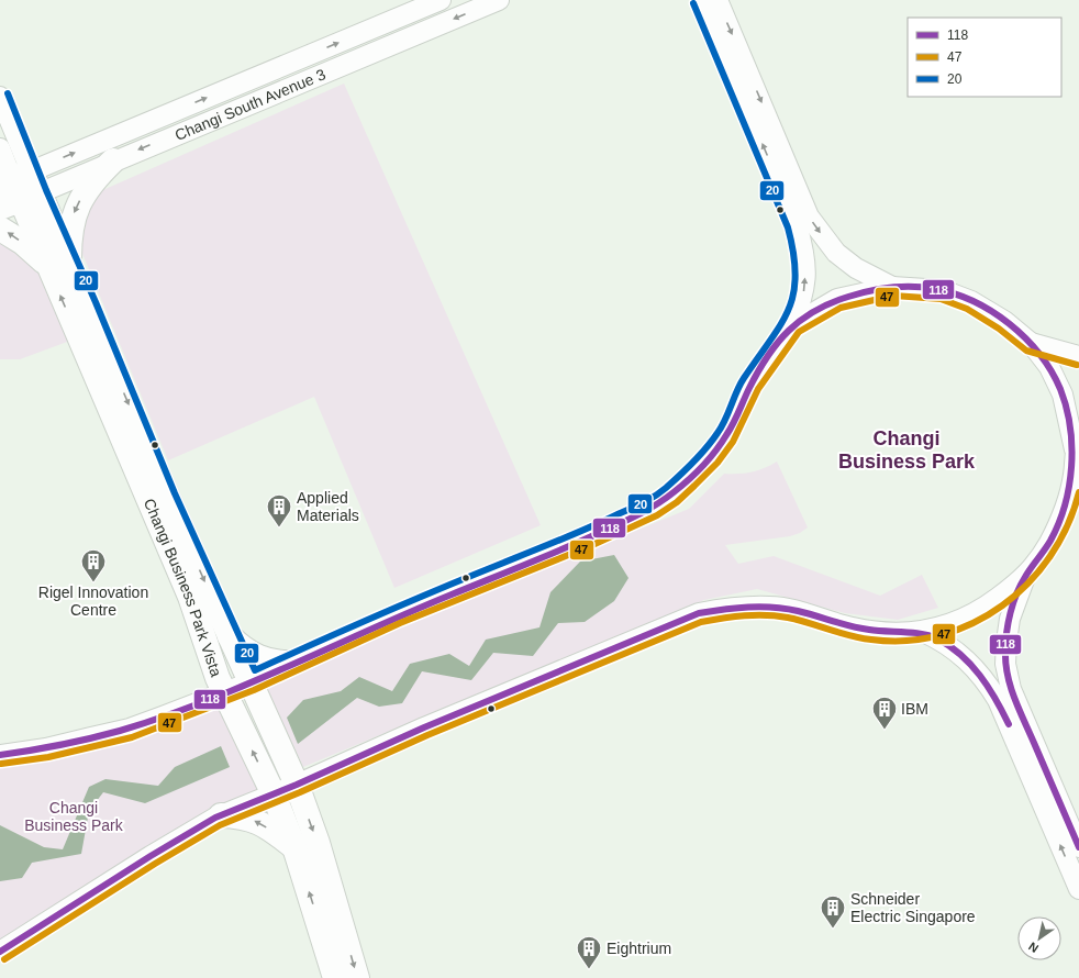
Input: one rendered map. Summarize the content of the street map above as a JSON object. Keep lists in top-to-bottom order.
{
  "streets": {
    "main road": ["Changi Business Park Vista"],
    "street": ["Changi South Avenue 3"]
  },
  "crossings": [
    ["Changi South Avenue 3", "Changi Business Park Vista"]
  ],
  "districts": ["Changi Business Park"],
  "parks": ["Changi Business Park"],
  "places": {
    "building": [
      "Applied Materials",
      "Rigel Innovation Centre",
      "IBM",
      "Schneider Electric Singapore",
      "Eightrium"
    ]
  },
  "lines": ["transit line 20", "transit line 118", "transit line 47"],
  "legend": ["118", "47", "20"],
  "north": "bottom left"
}
